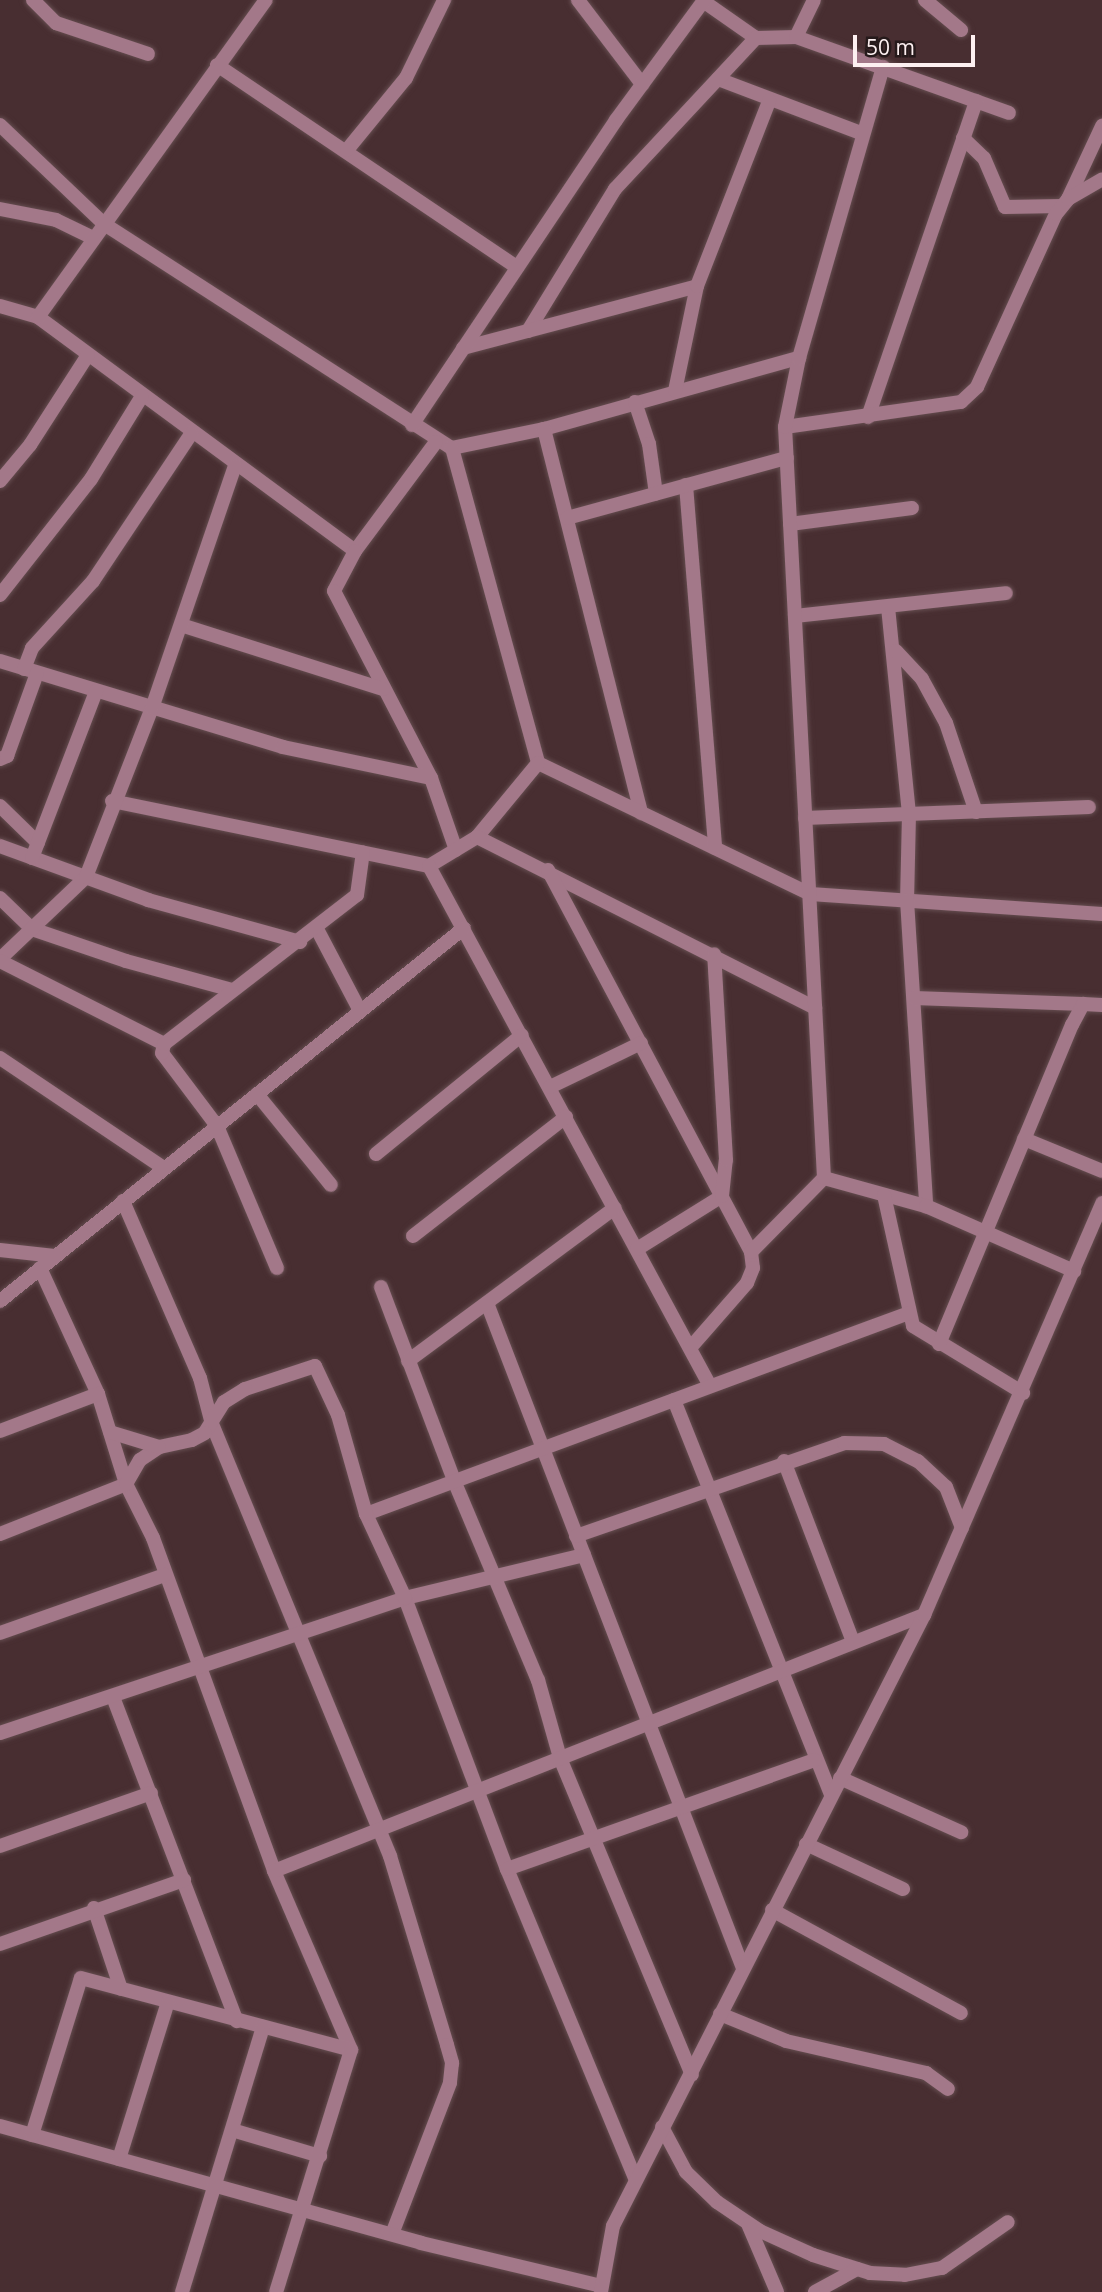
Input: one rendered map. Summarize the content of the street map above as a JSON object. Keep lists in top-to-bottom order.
{
  "scale_bar": "50 m"
}
